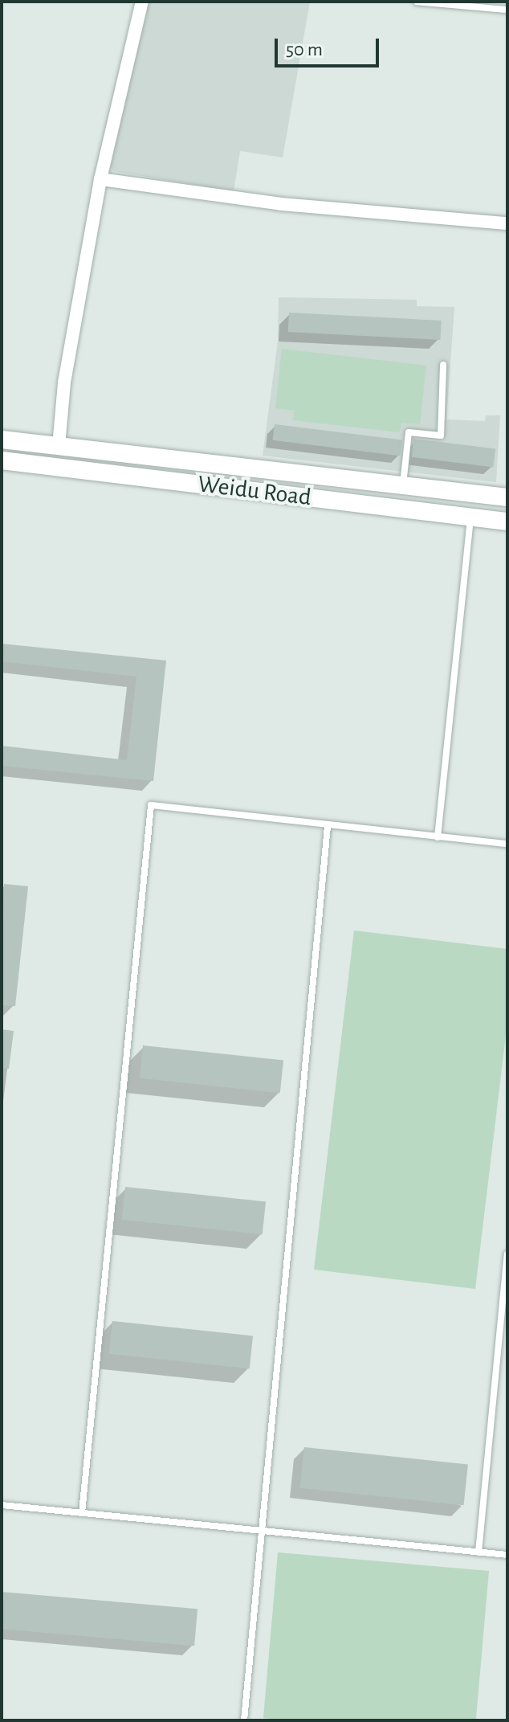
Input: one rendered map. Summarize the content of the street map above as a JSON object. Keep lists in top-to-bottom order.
{
  "streets": {
    "main road": ["Weidu Road"]
  },
  "scale_bar": "50 m"
}
